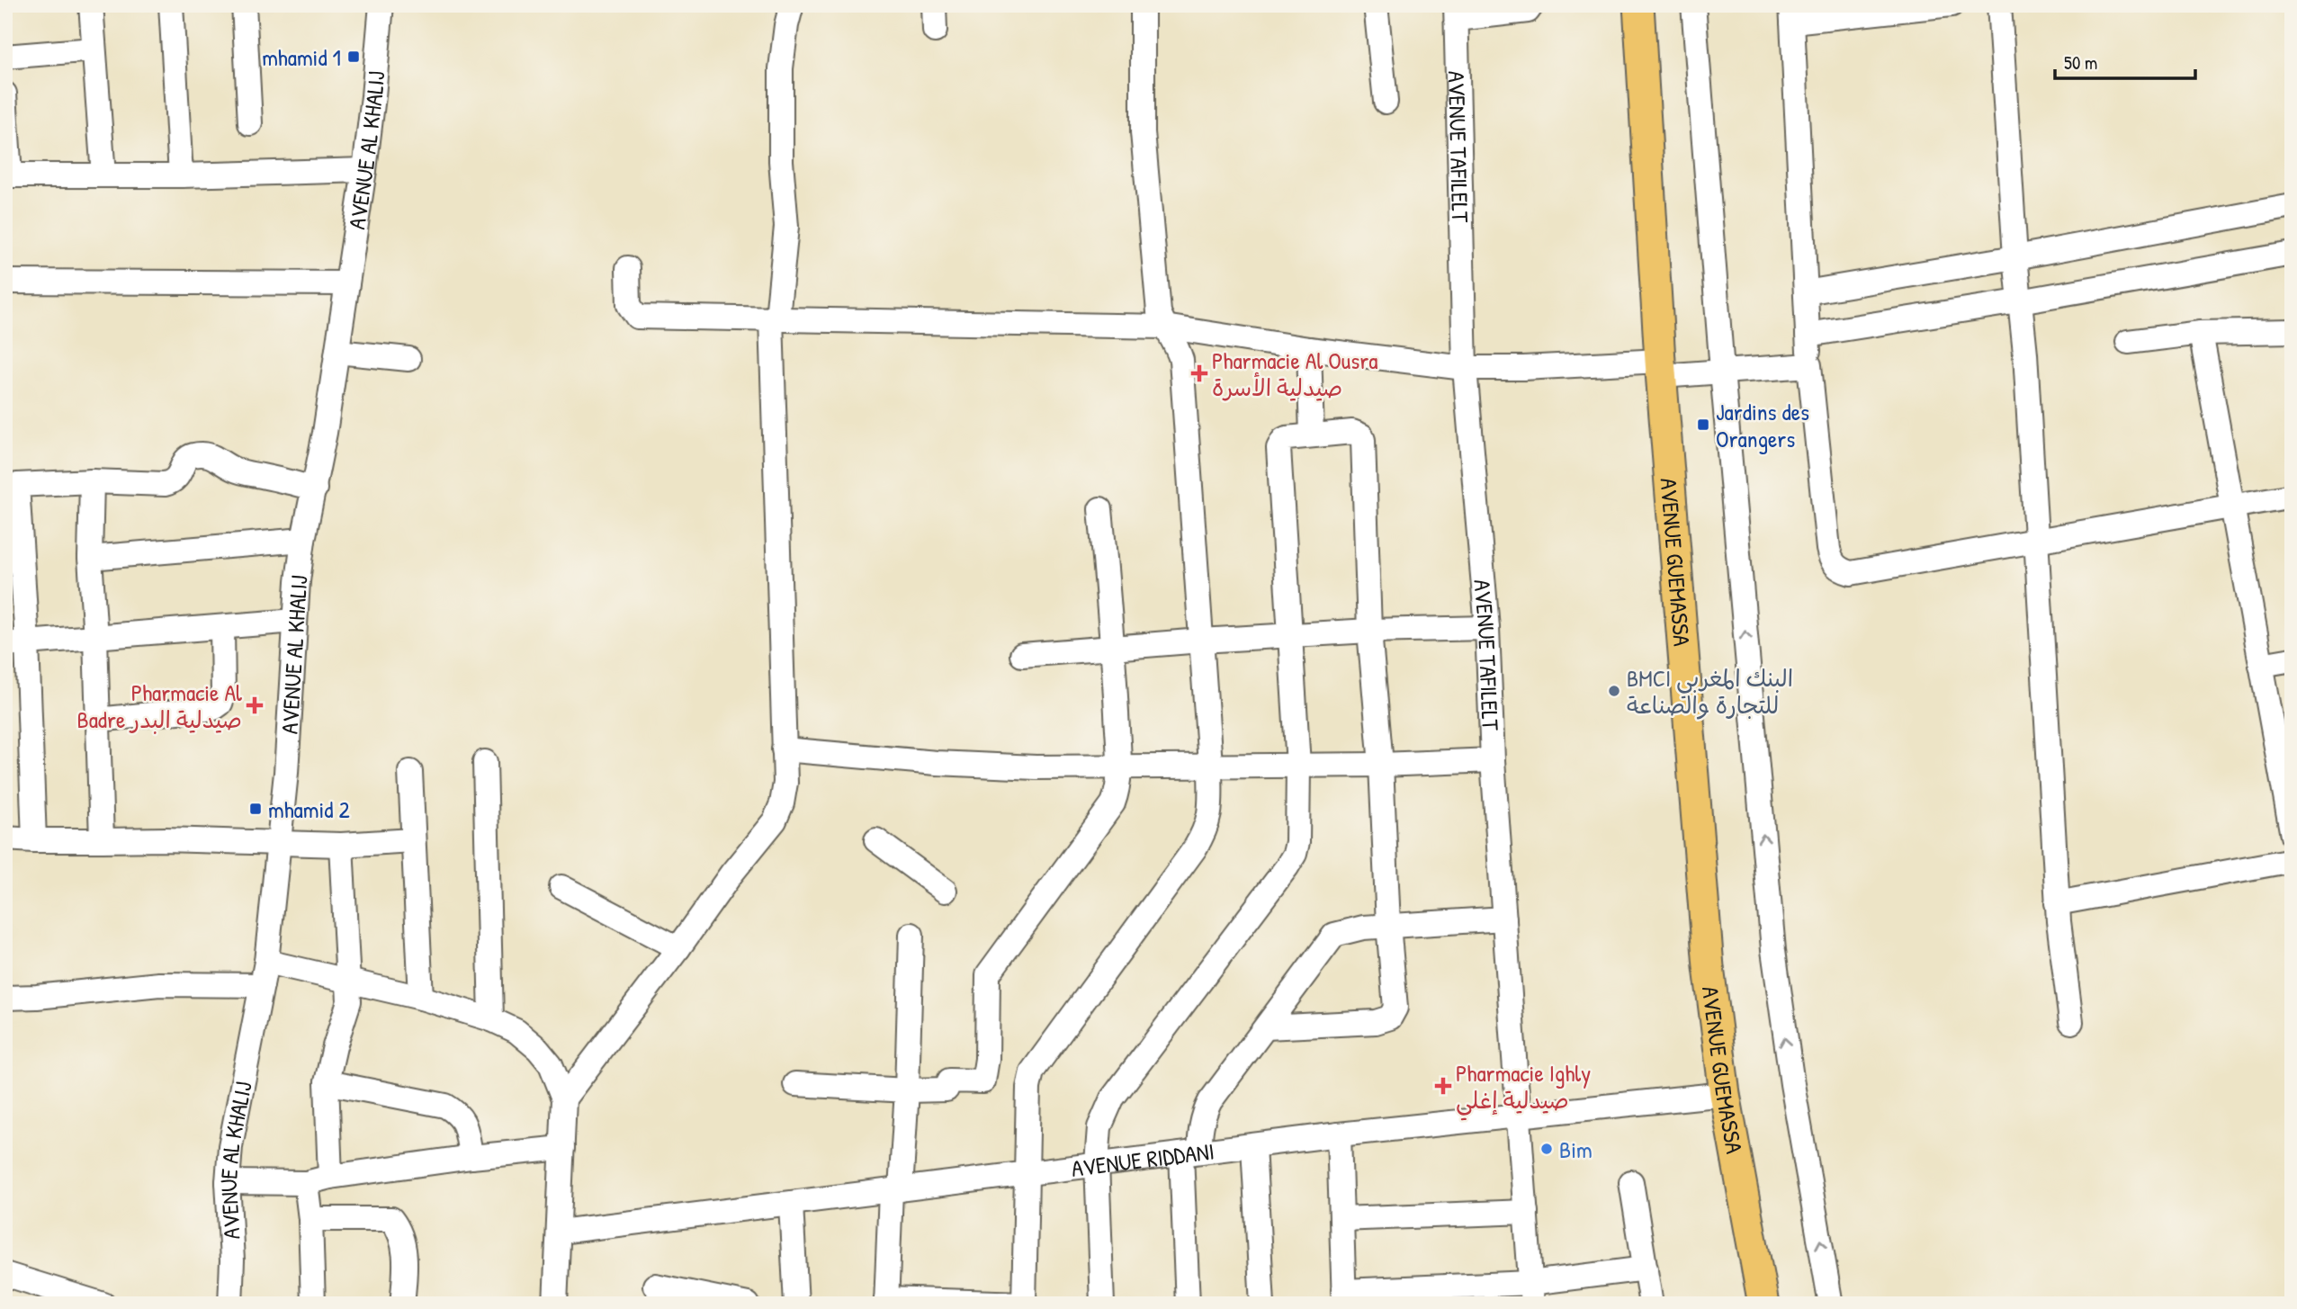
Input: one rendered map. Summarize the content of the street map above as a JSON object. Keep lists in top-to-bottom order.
{
  "streets": {
    "main road": ["AVENUE GUEMASSA"],
    "street": ["AVENUE TAFILELT", "AVENUE AL KHALIJ", "AVENUE RIDDANI"]
  },
  "crossings": [
    ["AVENUE TAFILELT", "AVENUE RIDDANI"],
    ["AVENUE GUEMASSA", "AVENUE RIDDANI"]
  ],
  "places": {
    "transit": ["mhamid 1", "Jardins des Orangers", "mhamid 2"],
    "health": ["Pharmacie Al Ousra صيدلية الأسرة", "Pharmacie Al Badre صيدلية البدر", "Pharmacie Ighly صيدلية إغلي"],
    "other": ["BMCI البنك المغربي للتجارة والصناعة", "Bim"]
  },
  "scale_bar": "50 m"
}
